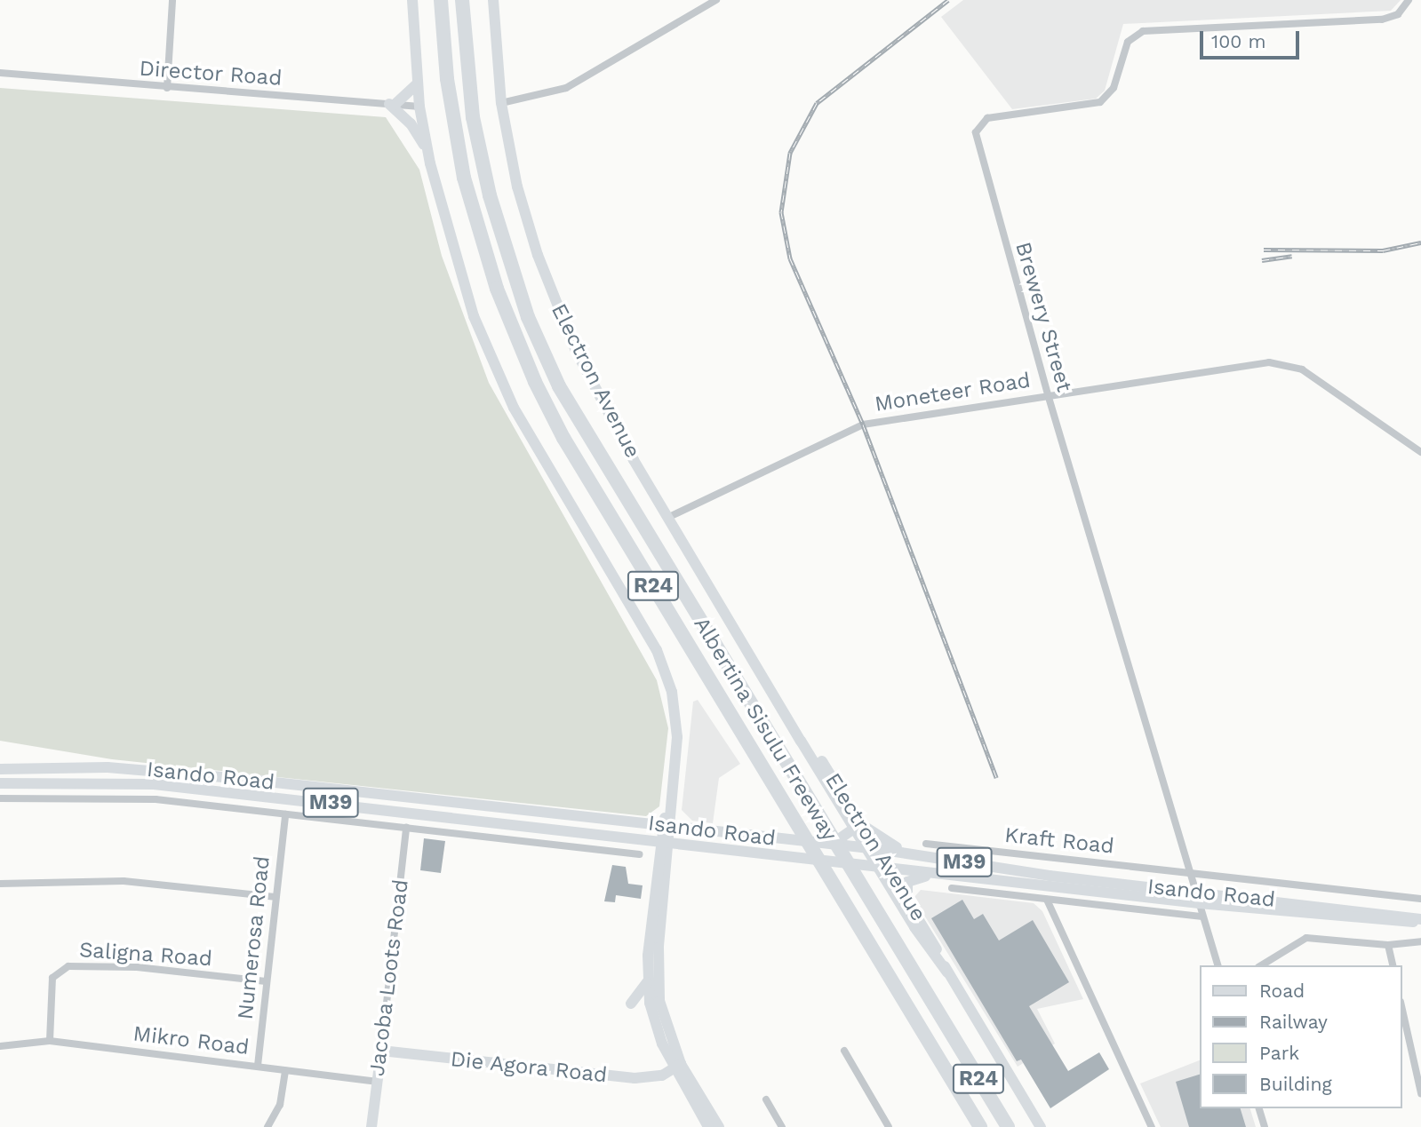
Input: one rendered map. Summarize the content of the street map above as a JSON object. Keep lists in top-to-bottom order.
{
  "streets": {
    "highway": ["R24", "Albertina Sisulu Freeway"],
    "main road": [
      "Electron Avenue",
      "Isando Road",
      "M39",
      "Jacoba Loots Road",
      "Die Agora Road"
    ],
    "street": [
      "Director Road",
      "Brewery Street",
      "Moneteer Road",
      "Kraft Road",
      "Numerosa Road",
      "Saligna Road",
      "Mikro Road"
    ]
  },
  "crossings": [
    ["Brewery Street", "Moneteer Road"],
    ["Brewery Street", "Isando Road"],
    ["Brewery Street", "Kraft Road"],
    ["Electron Avenue", "Moneteer Road"],
    ["Electron Avenue", "Isando Road"],
    ["Isando Road", "Kraft Road"],
    ["Isando Road", "Numerosa Road"],
    ["Isando Road", "Jacoba Loots Road"],
    ["Numerosa Road", "Saligna Road"],
    ["Numerosa Road", "Mikro Road"],
    ["Saligna Road", "Mikro Road"],
    ["Jacoba Loots Road", "Mikro Road"],
    ["Jacoba Loots Road", "Die Agora Road"]
  ],
  "legend": [
    "Road",
    "Railway",
    "Park",
    "Building"
  ],
  "scale_bar": "100 m"
}
